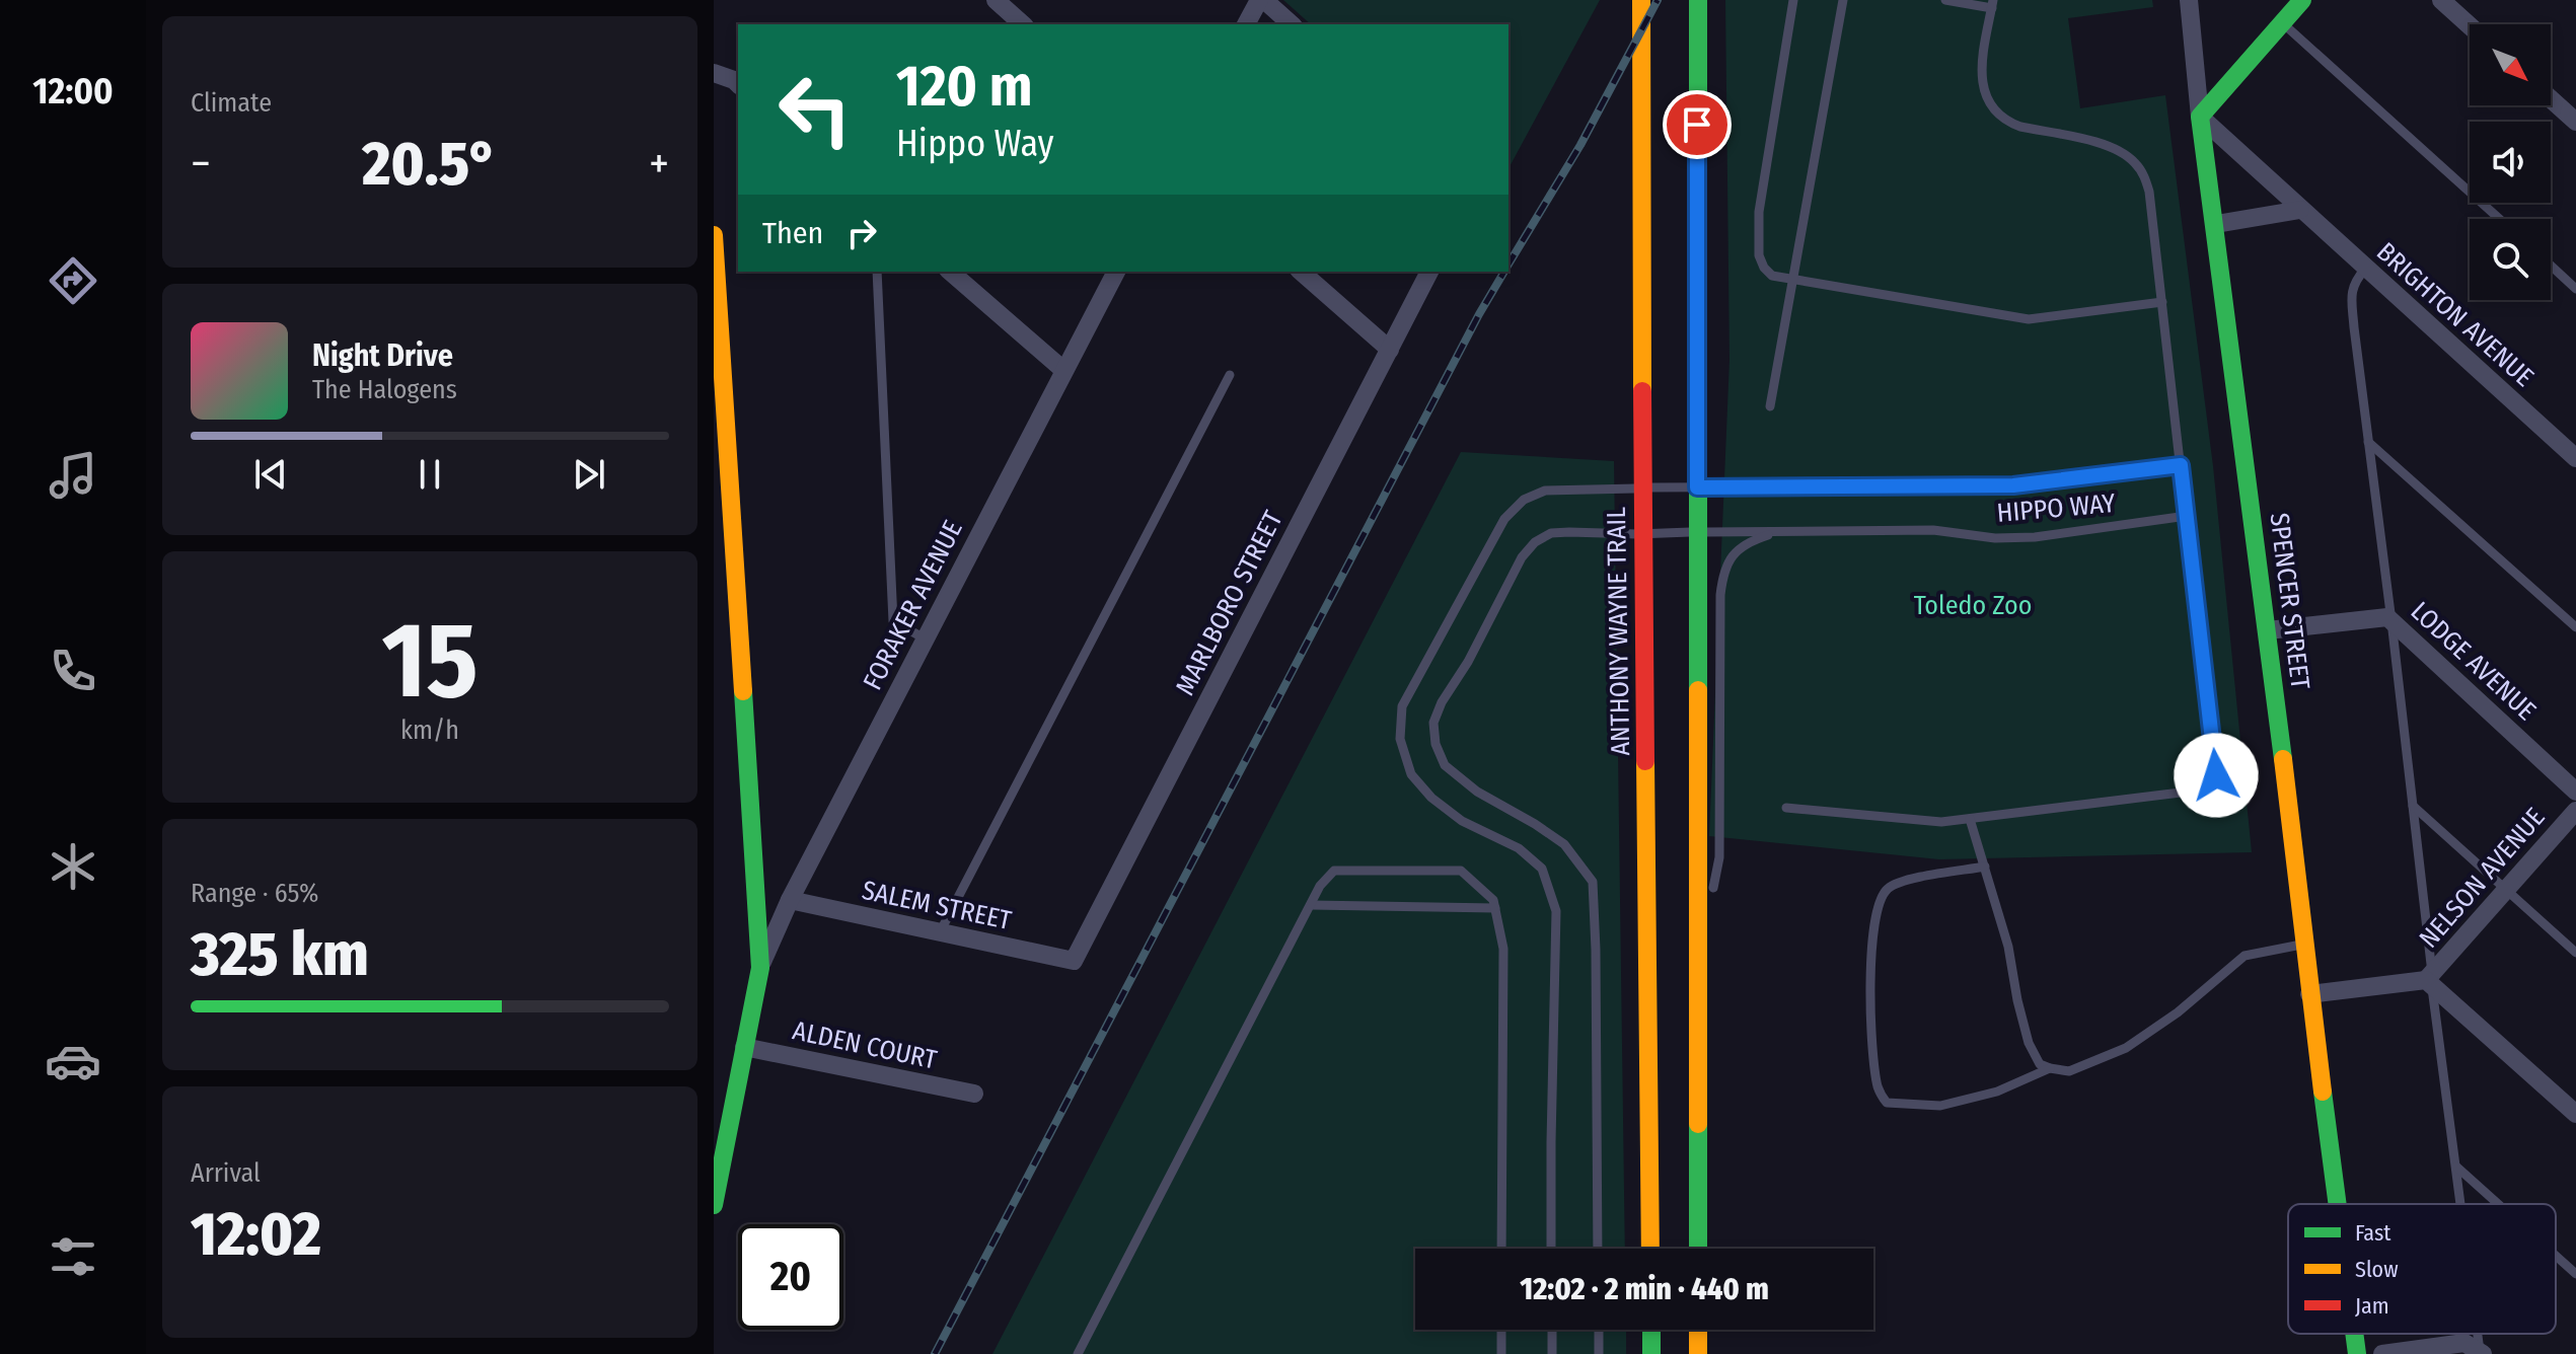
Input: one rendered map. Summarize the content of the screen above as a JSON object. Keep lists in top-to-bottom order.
{
  "streets": {
    "main road": ["SPENCER STREET", "ANTHONY WAYNE TRAIL"],
    "street": [
      "BRIGHTON AVENUE",
      "MARLBORO STREET",
      "FORAKER AVENUE",
      "LODGE AVENUE",
      "NELSON AVENUE",
      "SALEM STREET",
      "ALDEN COURT"
    ],
    "lane": ["HIPPO WAY"]
  },
  "crossings": [
    ["BRIGHTON AVENUE", "SPENCER STREET"],
    ["HIPPO WAY", "ANTHONY WAYNE TRAIL"],
    ["SPENCER STREET", "LODGE AVENUE"],
    ["MARLBORO STREET", "SALEM STREET"],
    ["FORAKER AVENUE", "SALEM STREET"]
  ],
  "parks": ["Toledo Zoo"],
  "legend": ["Fast", "Slow", "Jam"],
  "north": "bottom right",
  "page": {
    "tabs": "12:00",
    "tile": [
      "Climate",
      ["15", "km/h"],
      ["Range · 65%", "325 km"],
      ["Arrival", "12:02"]
    ],
    "turn": ["120 m", "Hippo Way"],
    "heat": ["−", "20.5°", "+"],
    "then": "Then",
    "song": ["Night Drive", "The Halogens"],
    "limit": "20",
    "trip": "12:02 · 2 min · 440 m"
  }
}
